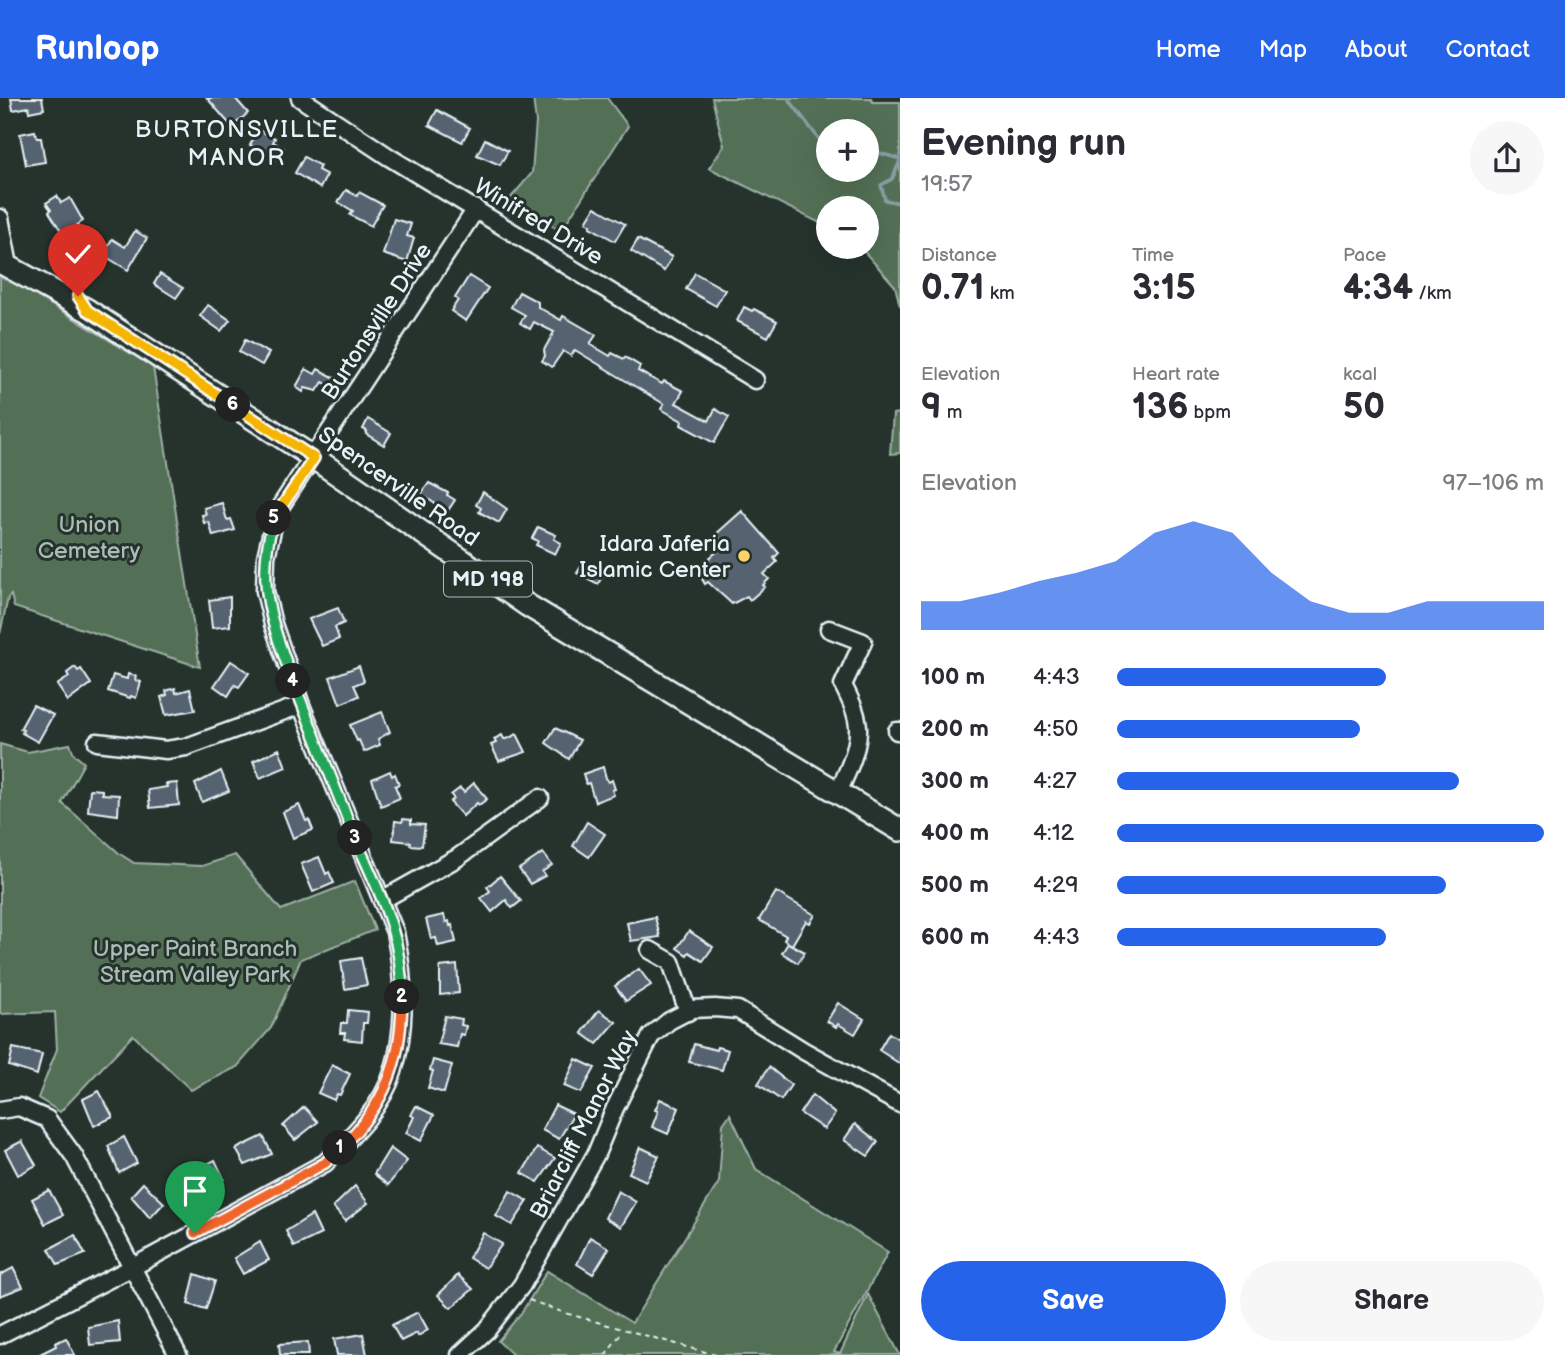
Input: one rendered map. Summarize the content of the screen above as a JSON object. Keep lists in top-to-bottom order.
{
  "streets": {
    "main road": ["Spencerville Road", "MD 198"],
    "street": ["Winifred Drive", "Burtonsville Drive", "Briarcliff Manor Way"]
  },
  "crossings": [
    ["Winifred Drive", "Burtonsville Drive"],
    ["Burtonsville Drive", "Spencerville Road"]
  ],
  "districts": ["BURTONSVILLE MANOR"],
  "parks": ["Union Cemetery", "Upper Paint Branch Stream Valley Park"],
  "places": ["Idara Jaferia Islamic Center"],
  "page": {
    "header": "Runloop",
    "nav": [
      "Home",
      "Map",
      "About",
      "Contact"
    ],
    "heading": ["Evening run", "19:57"],
    "map_buttons": ["+", "−"],
    "stats": [
      ["Distance", "0.71 km"],
      ["Time", "3:15"],
      ["Pace", "4:34 /km"],
      ["Elevation", "9 m"],
      ["Heart rate", "136 bpm"],
      ["kcal", "50"]
    ],
    "pins": [
      "6",
      "5",
      "4",
      "3",
      "2",
      "1"
    ],
    "chart": ["Elevation", "97–106 m"],
    "list": [
      {
        "name": "100 m",
        "note": "4:43"
      },
      {
        "name": "200 m",
        "note": "4:50"
      },
      {
        "name": "300 m",
        "note": "4:27"
      },
      {
        "name": "400 m",
        "note": "4:12"
      },
      {
        "name": "500 m",
        "note": "4:29"
      },
      {
        "name": "600 m",
        "note": "4:43"
      }
    ],
    "buttons": ["Save", "Share"]
  }
}
